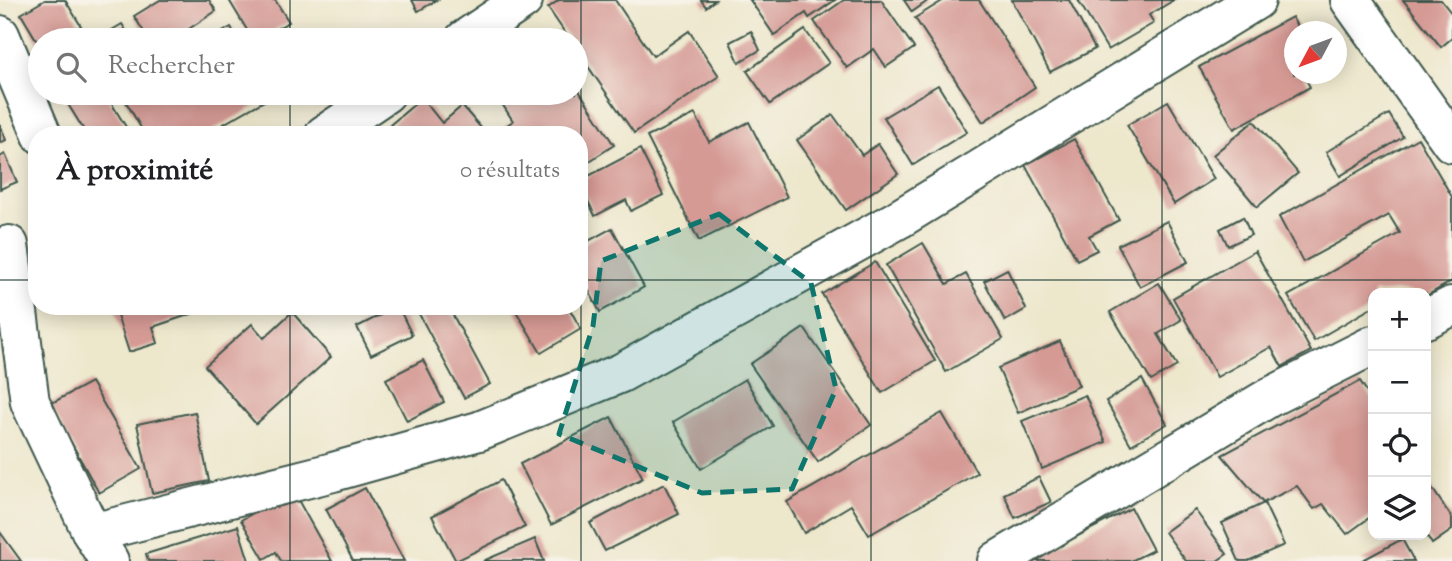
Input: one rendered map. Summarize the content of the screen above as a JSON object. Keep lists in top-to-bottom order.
{
  "north": "bottom left",
  "page": {
    "search": "Rechercher",
    "heading": ["À proximité", "0 résultats"],
    "map_buttons": ["+", "−"]
  }
}
